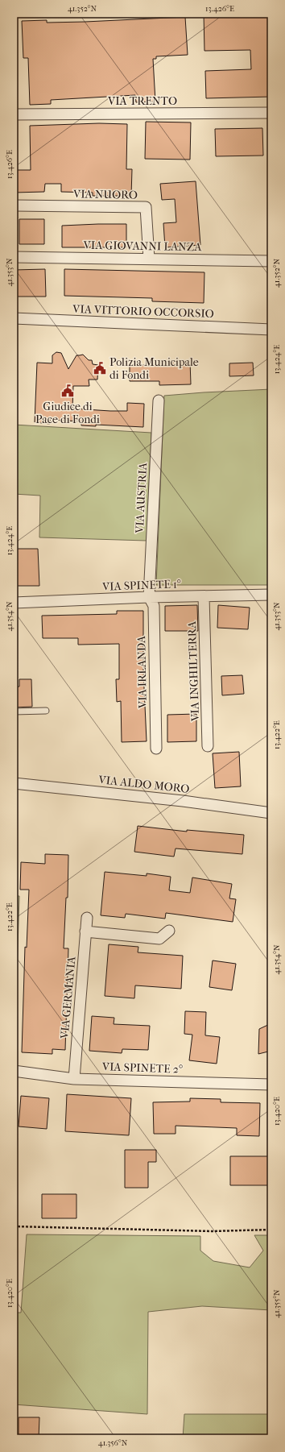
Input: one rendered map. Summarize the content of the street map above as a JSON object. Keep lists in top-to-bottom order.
{
  "streets": {
    "street": [
      "VIA TRENTO",
      "VIA NUORO",
      "VIA GIOVANNI LANZA",
      "VIA VITTORIO OCCORSIO",
      "VIA AUSTRIA",
      "VIA SPINETE 1°",
      "VIA INGHILTERRA",
      "VIA IRLANDA",
      "VIA ALDO MORO",
      "VIA GERMANIA",
      "VIA SPINETE 2°"
    ]
  },
  "crossings": [
    ["VIA NUORO", "VIA GIOVANNI LANZA"],
    ["VIA AUSTRIA", "VIA SPINETE 1°"],
    ["VIA AUSTRIA", "VIA IRLANDA"],
    ["VIA SPINETE 1°", "VIA INGHILTERRA"],
    ["VIA SPINETE 1°", "VIA IRLANDA"],
    ["VIA GERMANIA", "VIA SPINETE 2°"]
  ],
  "places": {
    "public building": ["Polizia Municipale di Fondi", "Giudice di Pace di Fondi"]
  },
  "coordinates": [
    "41.352°N",
    "13.426°E",
    "41.353°N",
    "13.424°E",
    "41.354°N",
    "13.422°E",
    "13.420°E",
    "41.355°N",
    "41.356°N"
  ]
}
